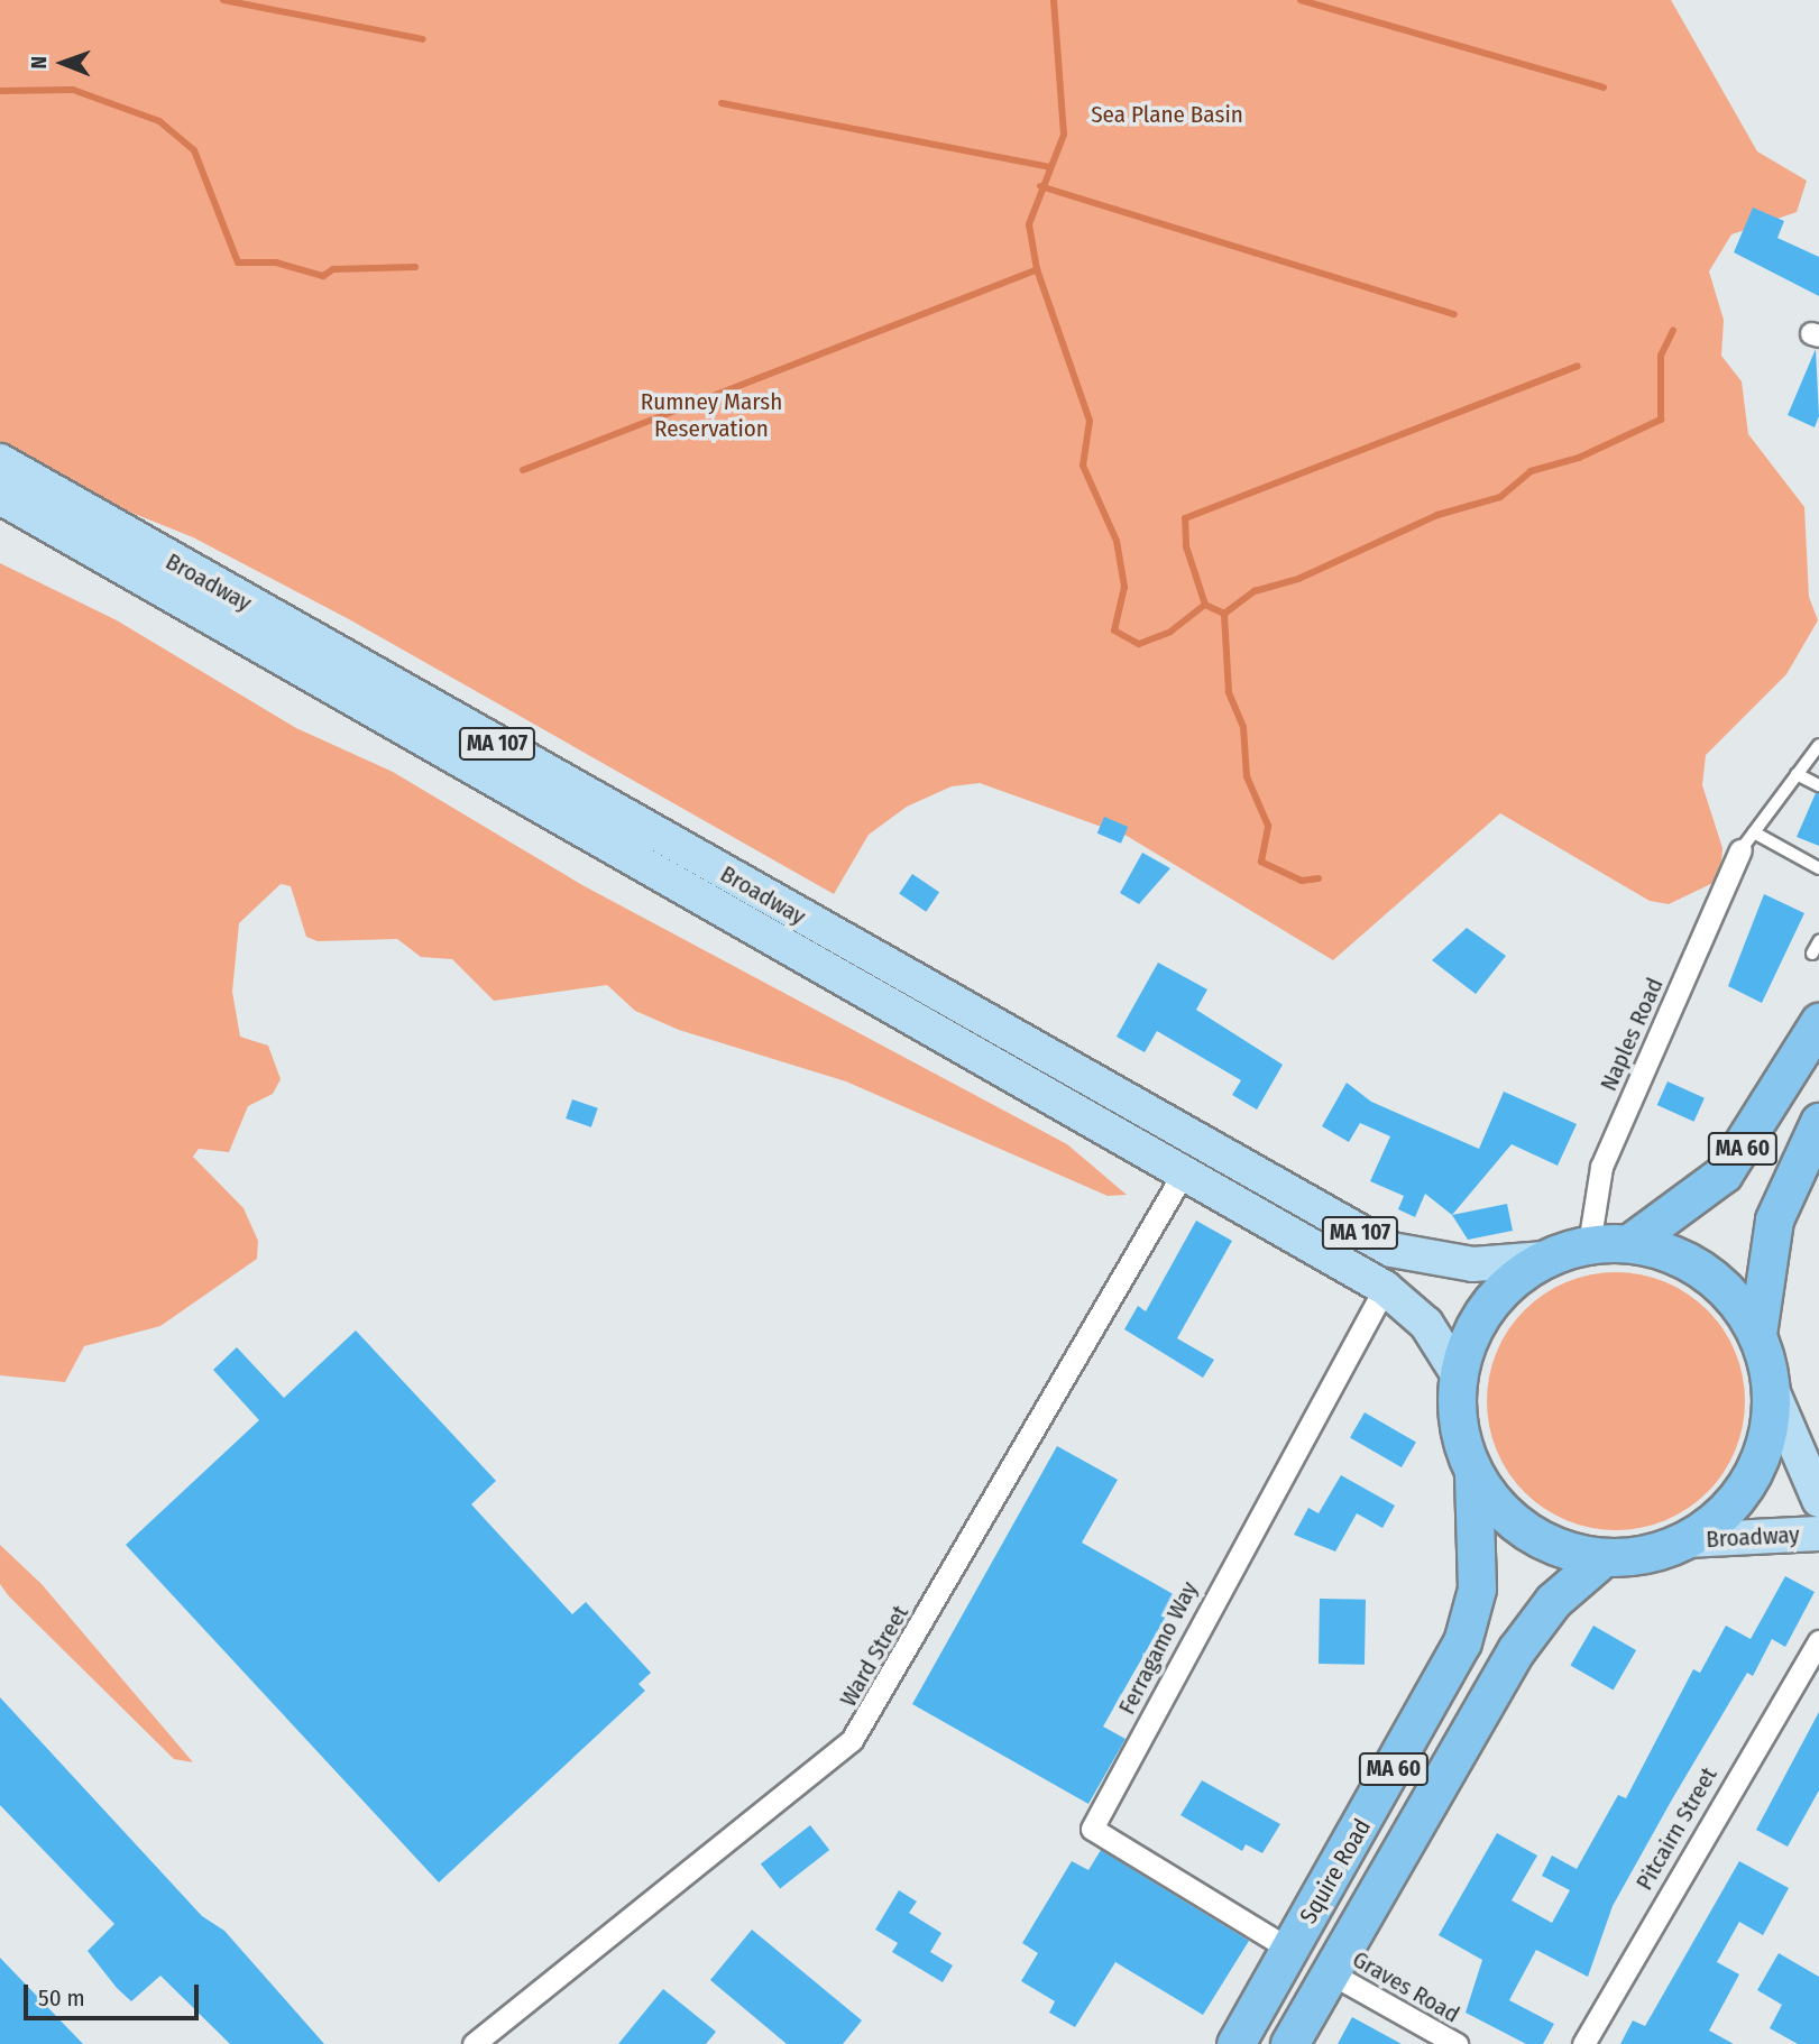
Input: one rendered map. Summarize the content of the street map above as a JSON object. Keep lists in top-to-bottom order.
{
  "streets": {
    "highway": ["MA 60", "Squire Road"],
    "main road": ["Broadway", "MA 107"],
    "street": [
      "Naples Road",
      "Ferragamo Way",
      "Ward Street",
      "Pitcairn Street",
      "Graves Road"
    ]
  },
  "crossings": [
    ["Broadway", "MA 60"],
    ["Broadway", "Ferragamo Way"],
    ["Broadway", "Ward Street"],
    ["Naples Road", "MA 60"],
    ["MA 60", "Squire Road"],
    ["Ferragamo Way", "Squire Road"],
    ["Squire Road", "Graves Road"]
  ],
  "parks": ["Sea Plane Basin", "Rumney Marsh Reservation"],
  "scale_bar": "50 m",
  "north": "left"
}
